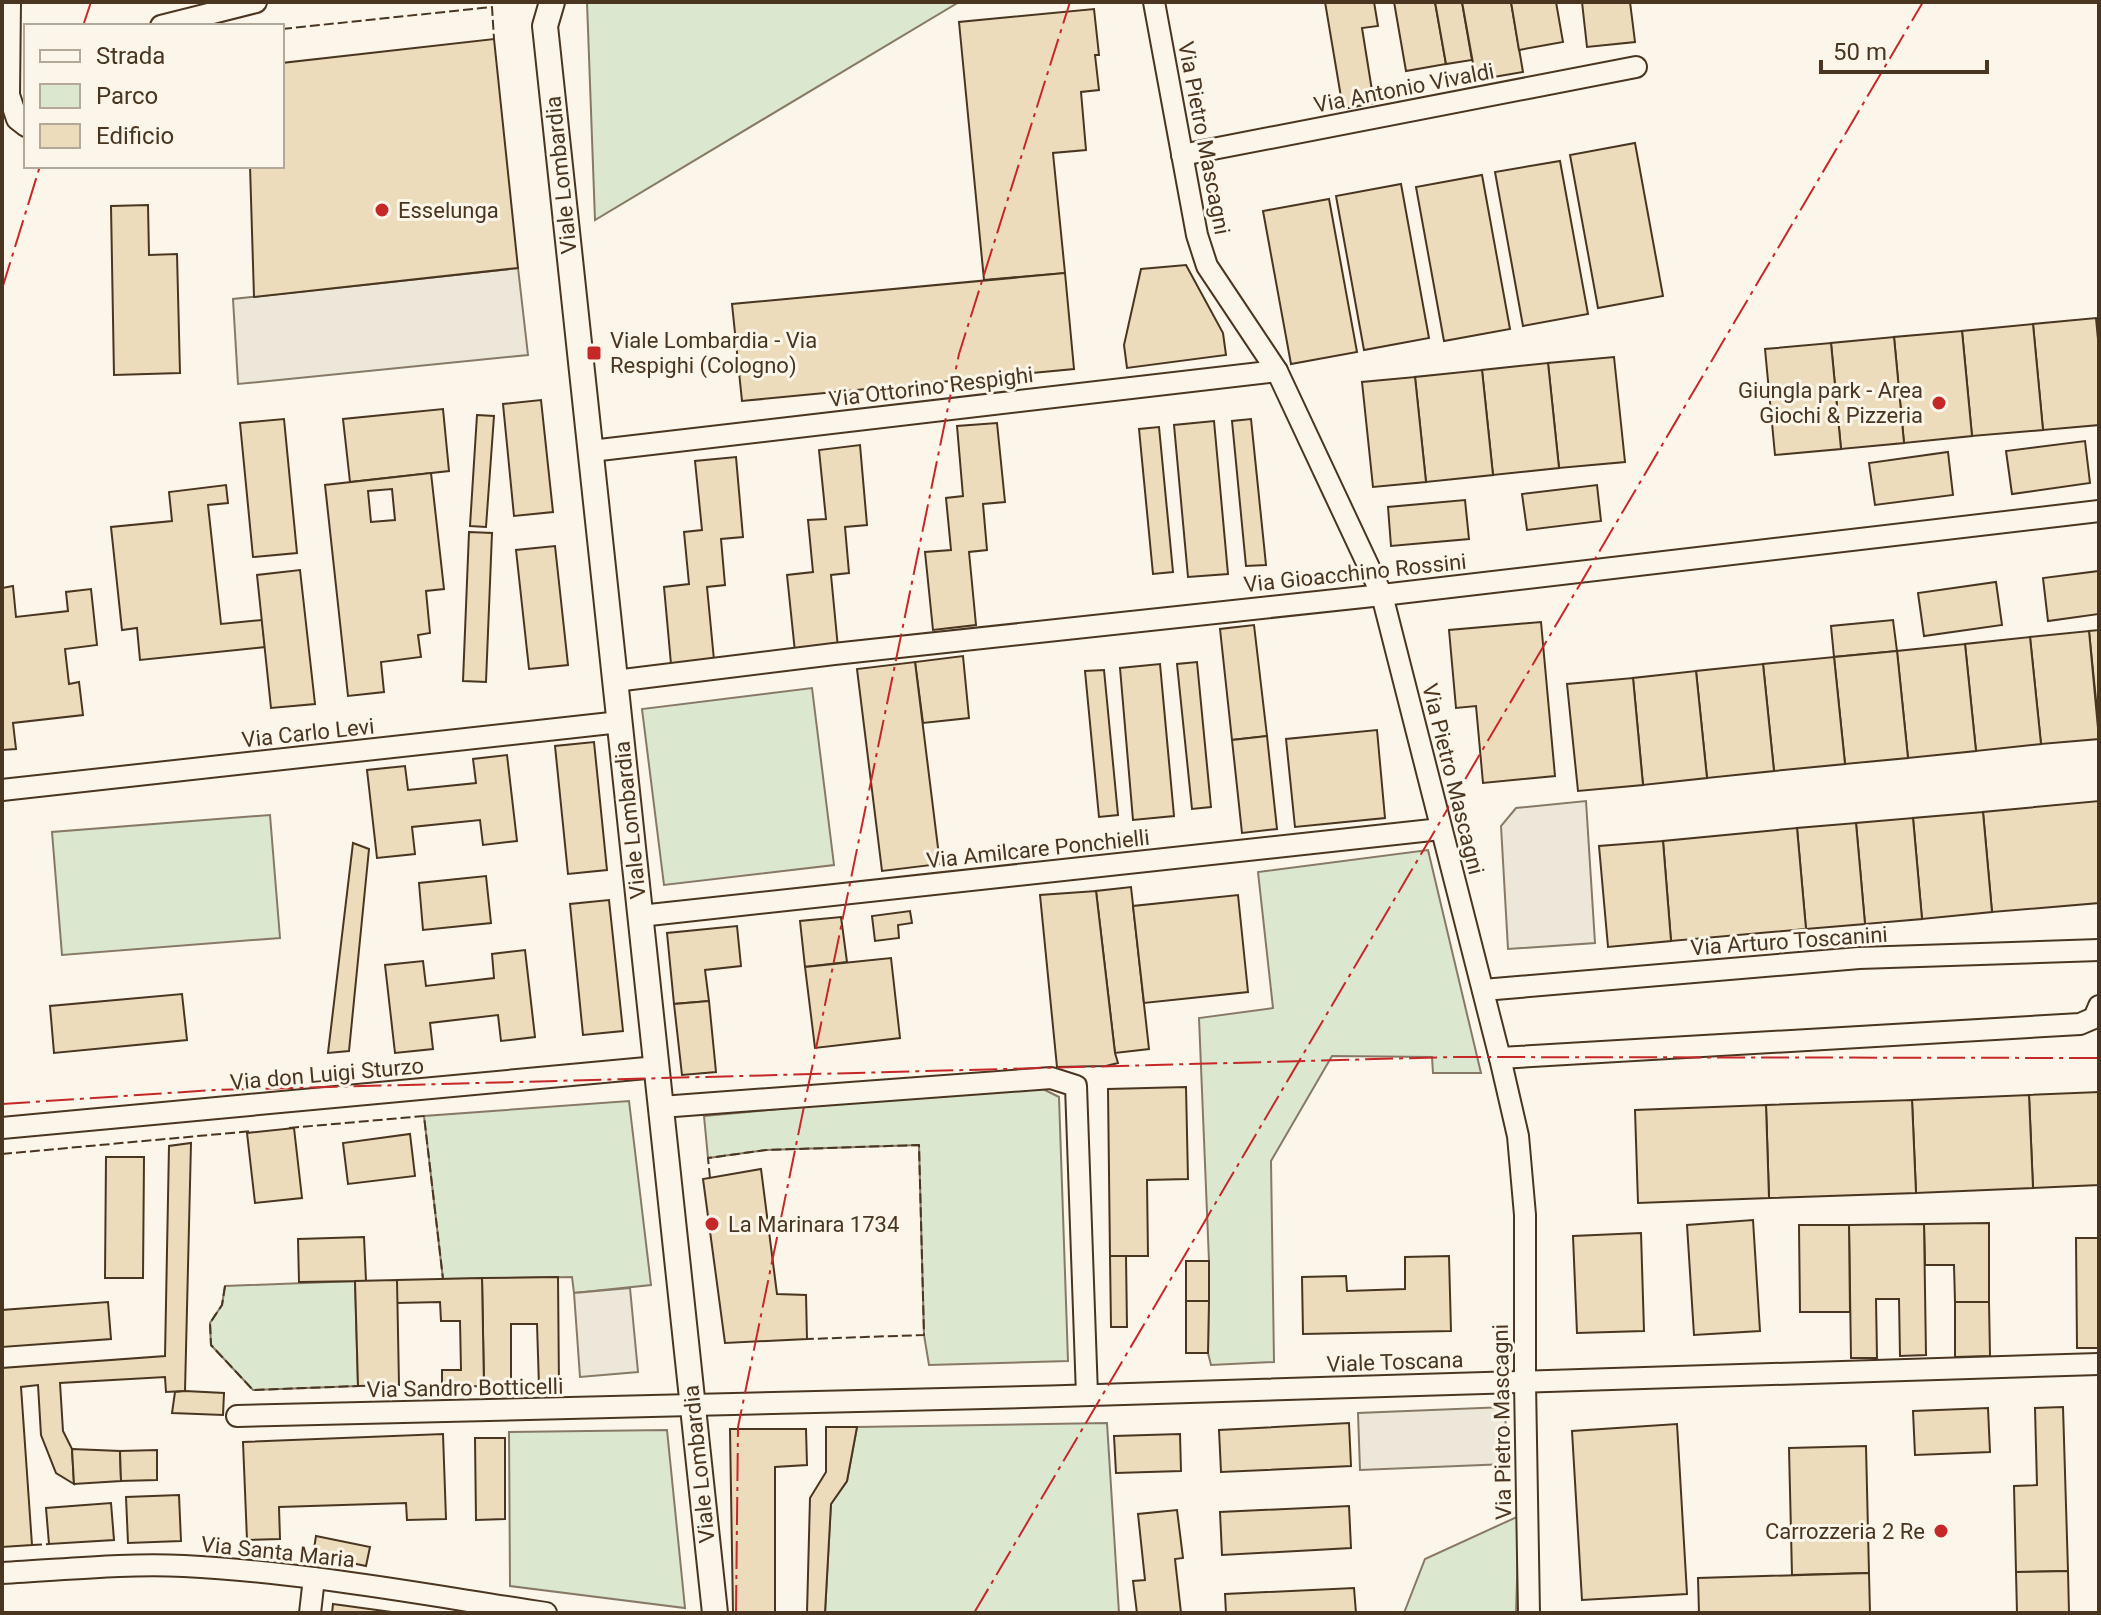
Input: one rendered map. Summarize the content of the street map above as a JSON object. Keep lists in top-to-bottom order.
{
  "streets": {
    "street": [
      "Via Antonio Vivaldi",
      "Via Pietro Mascagni",
      "Viale Lombardia",
      "Via Ottorino Respighi",
      "Via Gioacchino Rossini",
      "Via Carlo Levi",
      "Via Amilcare Ponchielli",
      "Via Arturo Toscanini",
      "Via don Luigi Sturzo",
      "Viale Toscana",
      "Via Sandro Botticelli",
      "Via Santa Maria"
    ]
  },
  "crossings": [
    ["Via Antonio Vivaldi", "Via Pietro Mascagni"],
    ["Via Pietro Mascagni", "Via Ottorino Respighi"],
    ["Via Pietro Mascagni", "Via Gioacchino Rossini"],
    ["Via Pietro Mascagni", "Via Amilcare Ponchielli"],
    ["Via Pietro Mascagni", "Via Arturo Toscanini"],
    ["Via Pietro Mascagni", "Viale Toscana"],
    ["Viale Lombardia", "Via Ottorino Respighi"],
    ["Viale Lombardia", "Via Gioacchino Rossini"],
    ["Viale Lombardia", "Via Carlo Levi"],
    ["Viale Lombardia", "Via Amilcare Ponchielli"],
    ["Viale Lombardia", "Via don Luigi Sturzo"],
    ["Viale Lombardia", "Viale Toscana"],
    ["Viale Lombardia", "Via Sandro Botticelli"],
    ["Viale Toscana", "Via Sandro Botticelli"]
  ],
  "places": {
    "other": [
      "Esselunga",
      "Giungla park - Area Giochi & Pizzeria",
      "La Marinara 1734",
      "Carrozzeria 2 Re"
    ],
    "transit": ["Viale Lombardia - Via Respighi (Cologno)"]
  },
  "legend": ["Strada", "Parco", "Edificio"],
  "scale_bar": "50 m"
}
